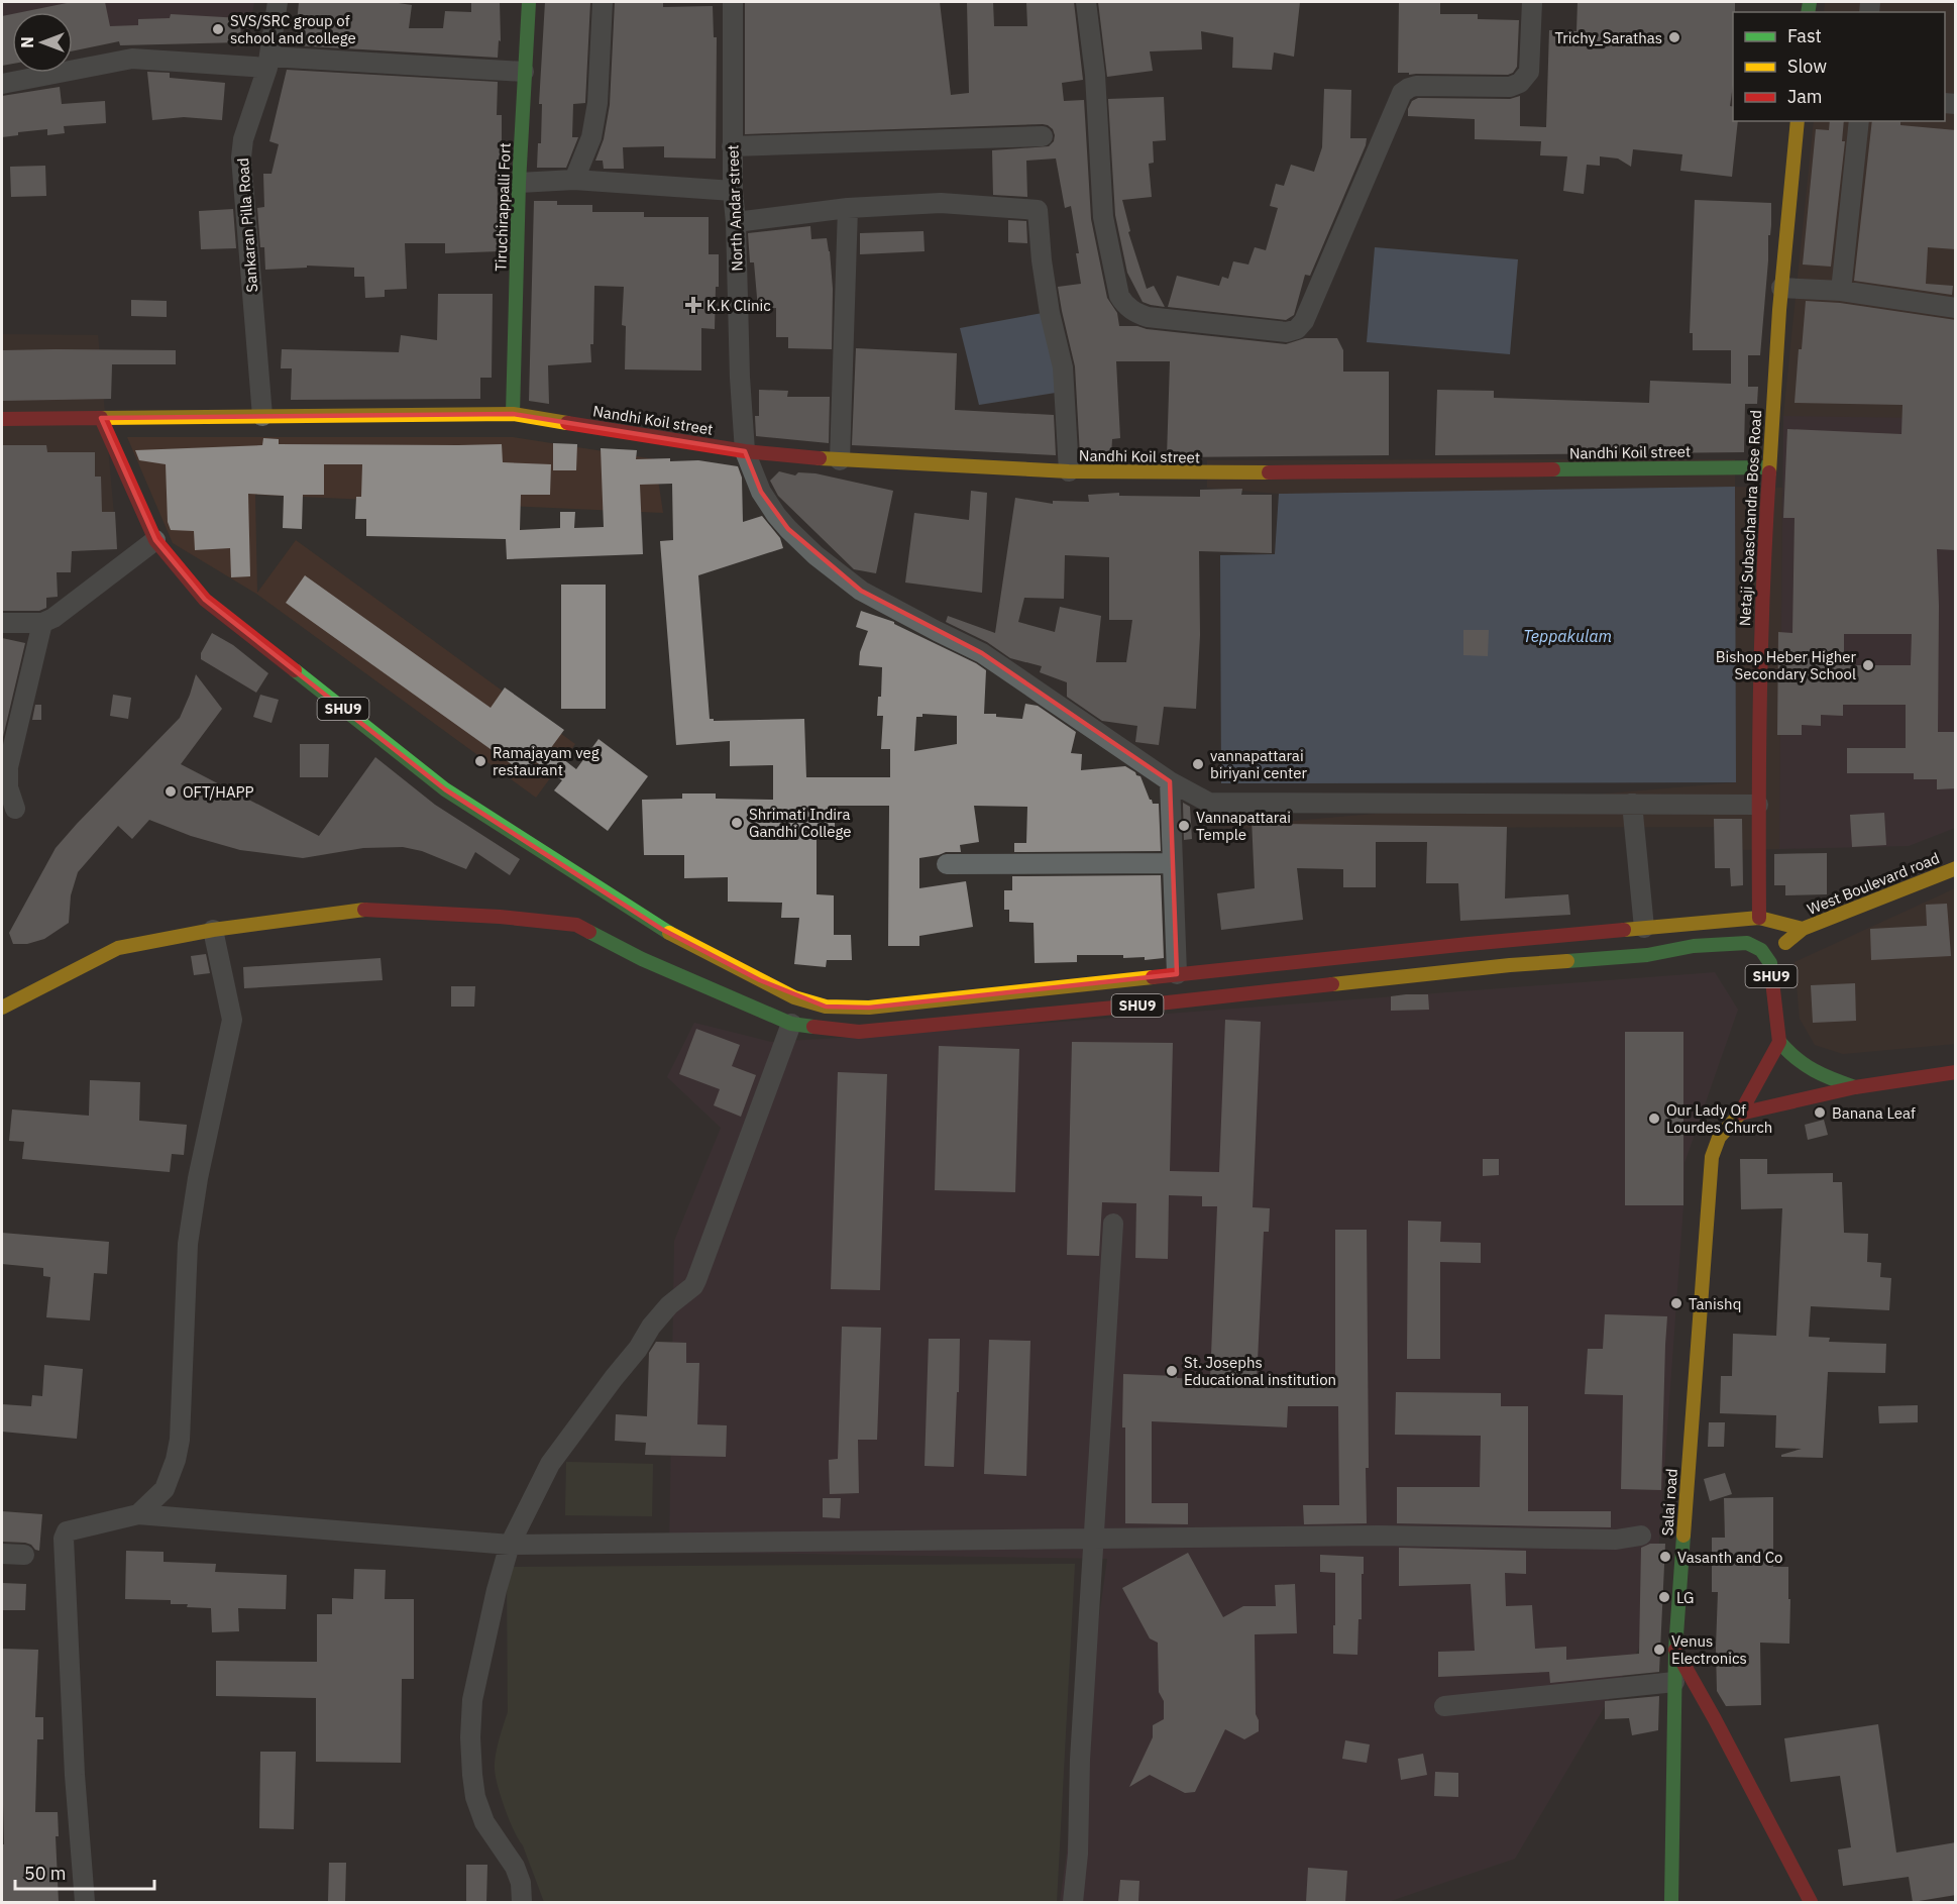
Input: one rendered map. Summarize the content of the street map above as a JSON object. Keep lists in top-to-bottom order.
{
  "streets": {
    "main road": [
      "Tiruchirappalli Fort",
      "Nandhi Koil street",
      "Netaji Subaschandra Bose Road",
      "SHU9",
      "West Boulevard road",
      "Salai road"
    ],
    "street": ["North Andar street", "Sankaran Pilla Road"]
  },
  "crossings": [
    ["Tiruchirappalli Fort", "Nandhi Koil street"],
    ["North Andar street", "Nandhi Koil street"],
    ["North Andar street", "Netaji Subaschandra Bose Road"],
    ["Sankaran Pilla Road", "Nandhi Koil street"],
    ["Nandhi Koil street", "Netaji Subaschandra Bose Road"],
    ["Nandhi Koil street", "SHU9"],
    ["Netaji Subaschandra Bose Road", "SHU9"],
    ["SHU9", "West Boulevard road"],
    ["SHU9", "Salai road"]
  ],
  "water": ["Teppakulam"],
  "places": {
    "other": [
      "SVS/SRC group of school and college",
      "Trichy_Sarathas",
      "Bishop Heber Higher Secondary School",
      "Ramajayam veg restaurant",
      "vannapattarai biriyani center",
      "OFT/HAPP",
      "Shrimati Indira Gandhi College",
      "Vannapattarai Temple",
      "Banana Leaf",
      "Our Lady Of Lourdes Church",
      "Tanishq",
      "St. Josephs Educational institution",
      "Vasanth and Co",
      "LG",
      "Venus Electronics"
    ],
    "health": ["K.K Clinic"]
  },
  "legend": ["Fast", "Slow", "Jam"],
  "scale_bar": "50 m",
  "north": "left"
}
